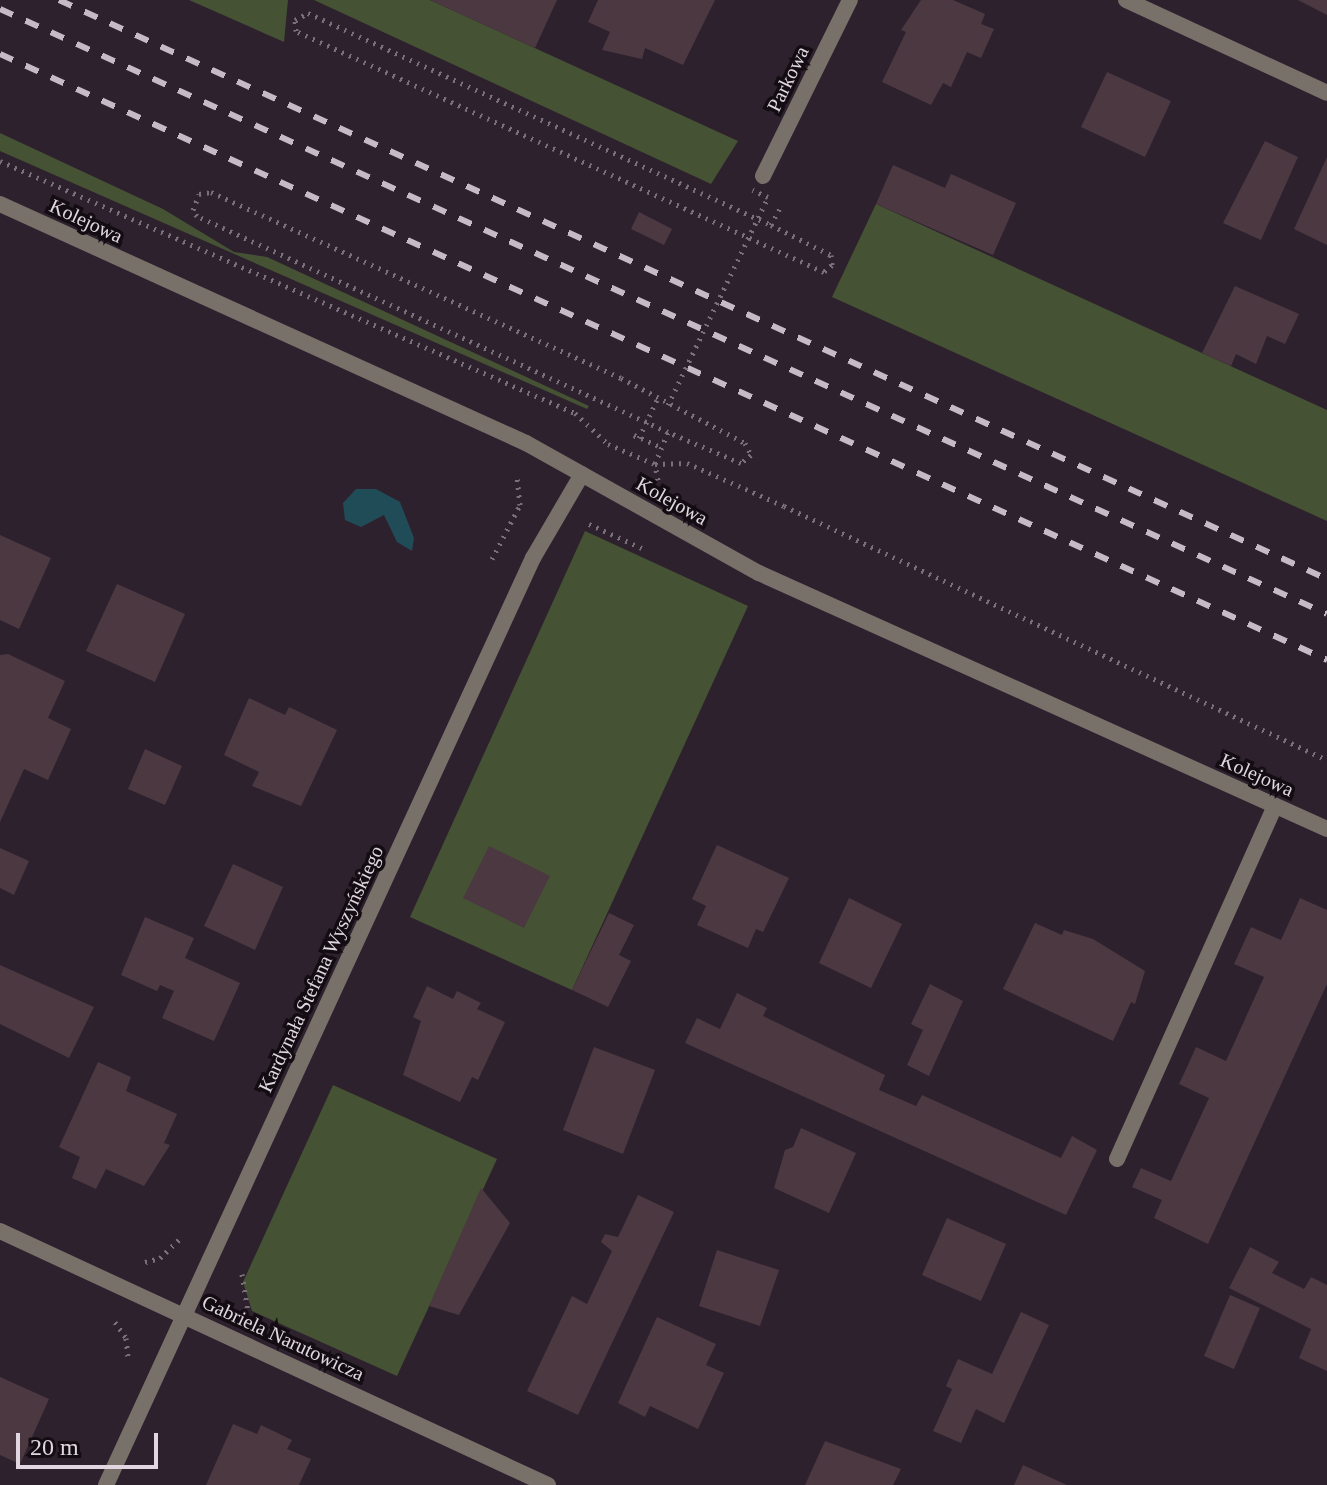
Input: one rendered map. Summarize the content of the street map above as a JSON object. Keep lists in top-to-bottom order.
{
  "streets": {
    "street": [
      "Parkowa",
      "Kolejowa",
      "Kardynała Stefana Wyszyńskiego",
      "Gabriela Narutowicza"
    ]
  },
  "crossings": [
    ["Kolejowa", "Kardynała Stefana Wyszyńskiego"],
    ["Kardynała Stefana Wyszyńskiego", "Gabriela Narutowicza"]
  ],
  "scale_bar": "20 m"
}
